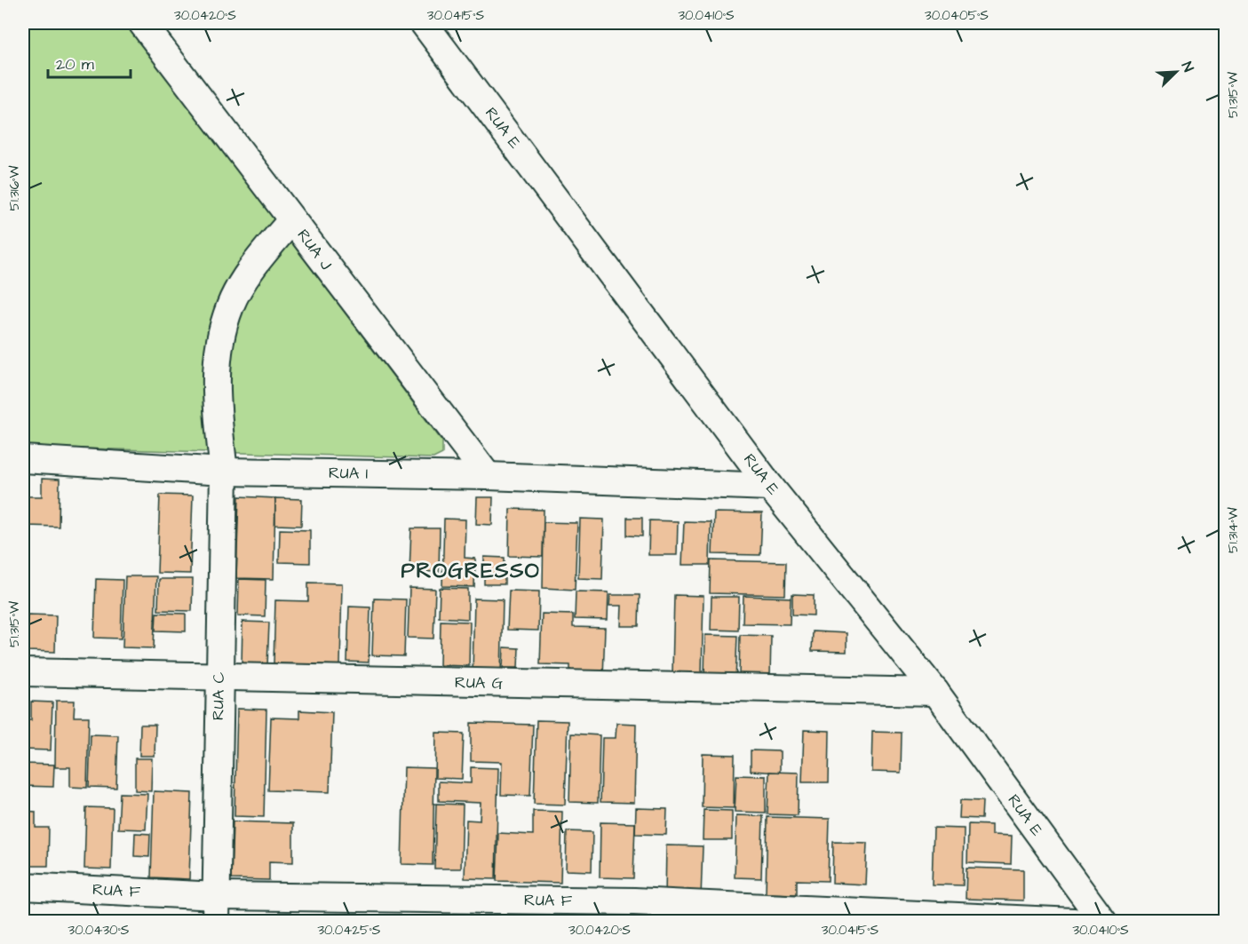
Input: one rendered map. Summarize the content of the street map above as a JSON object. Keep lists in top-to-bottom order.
{
  "streets": {
    "street": [
      "RUA E",
      "RUA J",
      "RUA I",
      "RUA G",
      "RUA C",
      "RUA F"
    ]
  },
  "crossings": [
    ["RUA E", "RUA I"],
    ["RUA E", "RUA G"],
    ["RUA J", "RUA I"],
    ["RUA J", "RUA C"],
    ["RUA I", "RUA C"],
    ["RUA G", "RUA C"],
    ["RUA C", "RUA F"]
  ],
  "districts": ["PROGRESSO"],
  "scale_bar": "20 m",
  "north": "top right",
  "coordinates": [
    "30.0420°S",
    "30.0415°S",
    "30.0410°S",
    "30.0405°S",
    "51.315°W",
    "51.316°W",
    "51.314°W",
    "30.0430°S",
    "30.0425°S"
  ]
}
